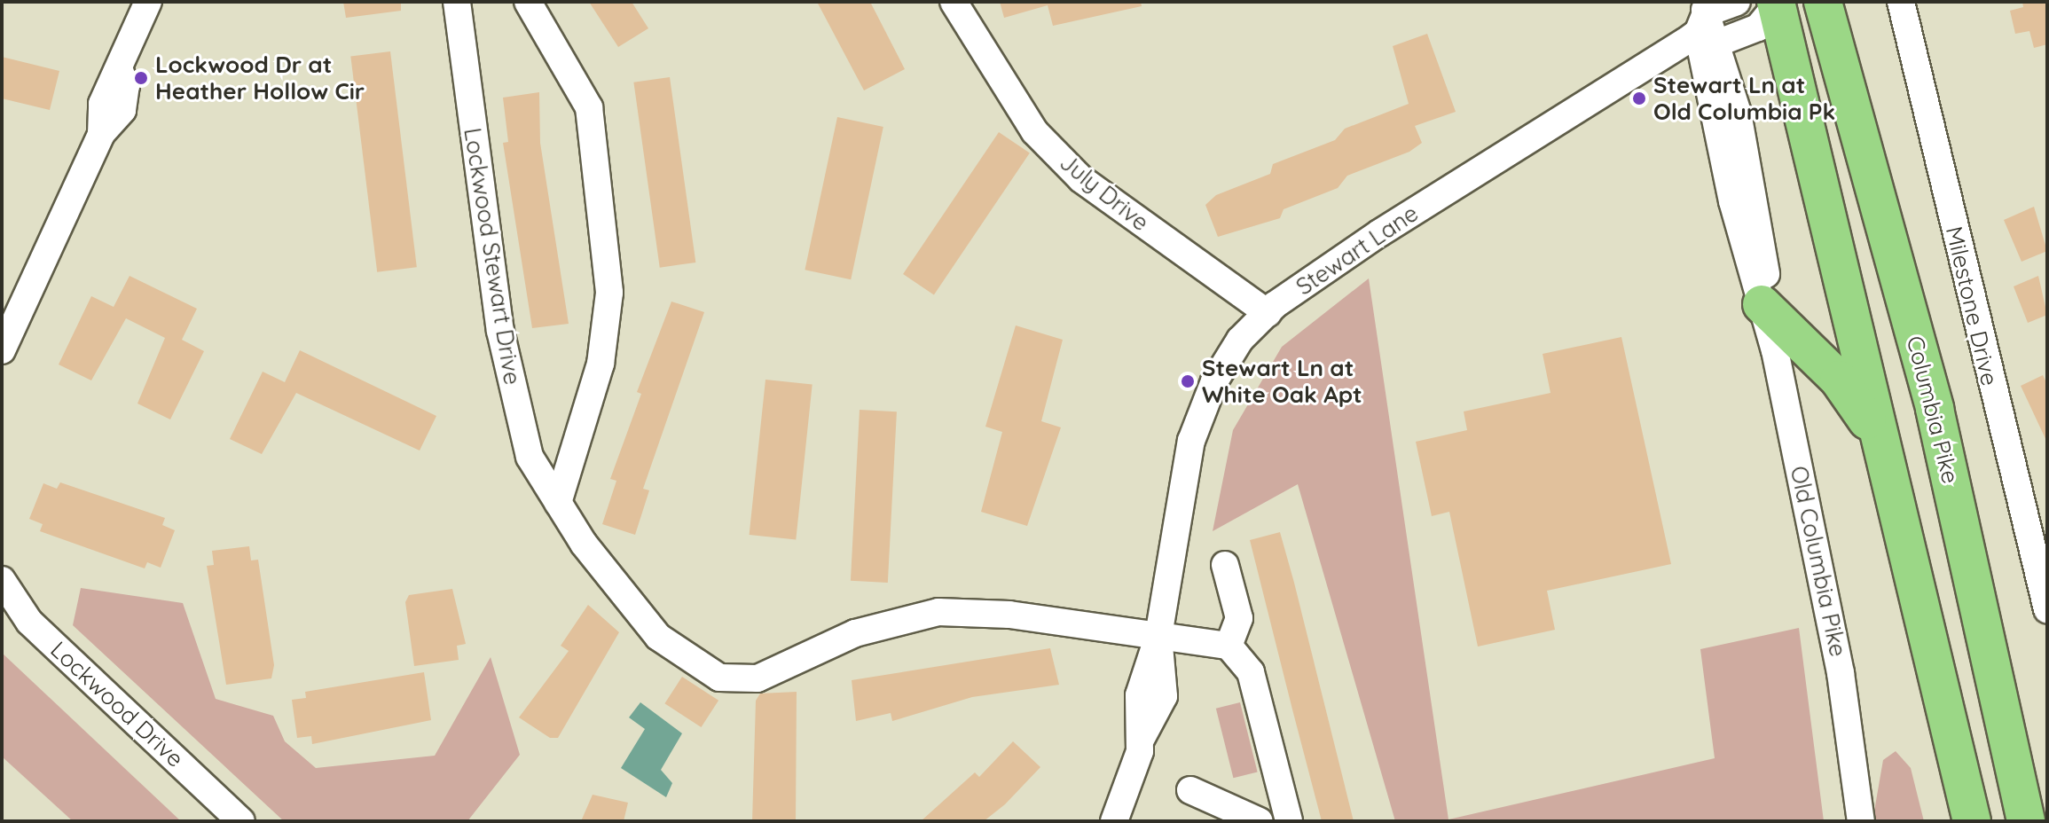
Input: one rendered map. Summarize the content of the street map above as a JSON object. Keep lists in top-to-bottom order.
{
  "streets": {
    "highway": ["Columbia Pike"],
    "street": [
      "July Drive",
      "Stewart Lane",
      "Lockwood Stewart Drive",
      "Milestone Drive",
      "Old Columbia Pike",
      "Lockwood Drive"
    ]
  },
  "crossings": [
    ["July Drive", "Stewart Lane"],
    ["Stewart Lane", "Lockwood Stewart Drive"],
    ["Stewart Lane", "Old Columbia Pike"]
  ],
  "places": ["Lockwood Dr at Heather Hollow Cir", "Stewart Ln at Old Columbia Pk", "Stewart Ln at White Oak Apt"]
}
